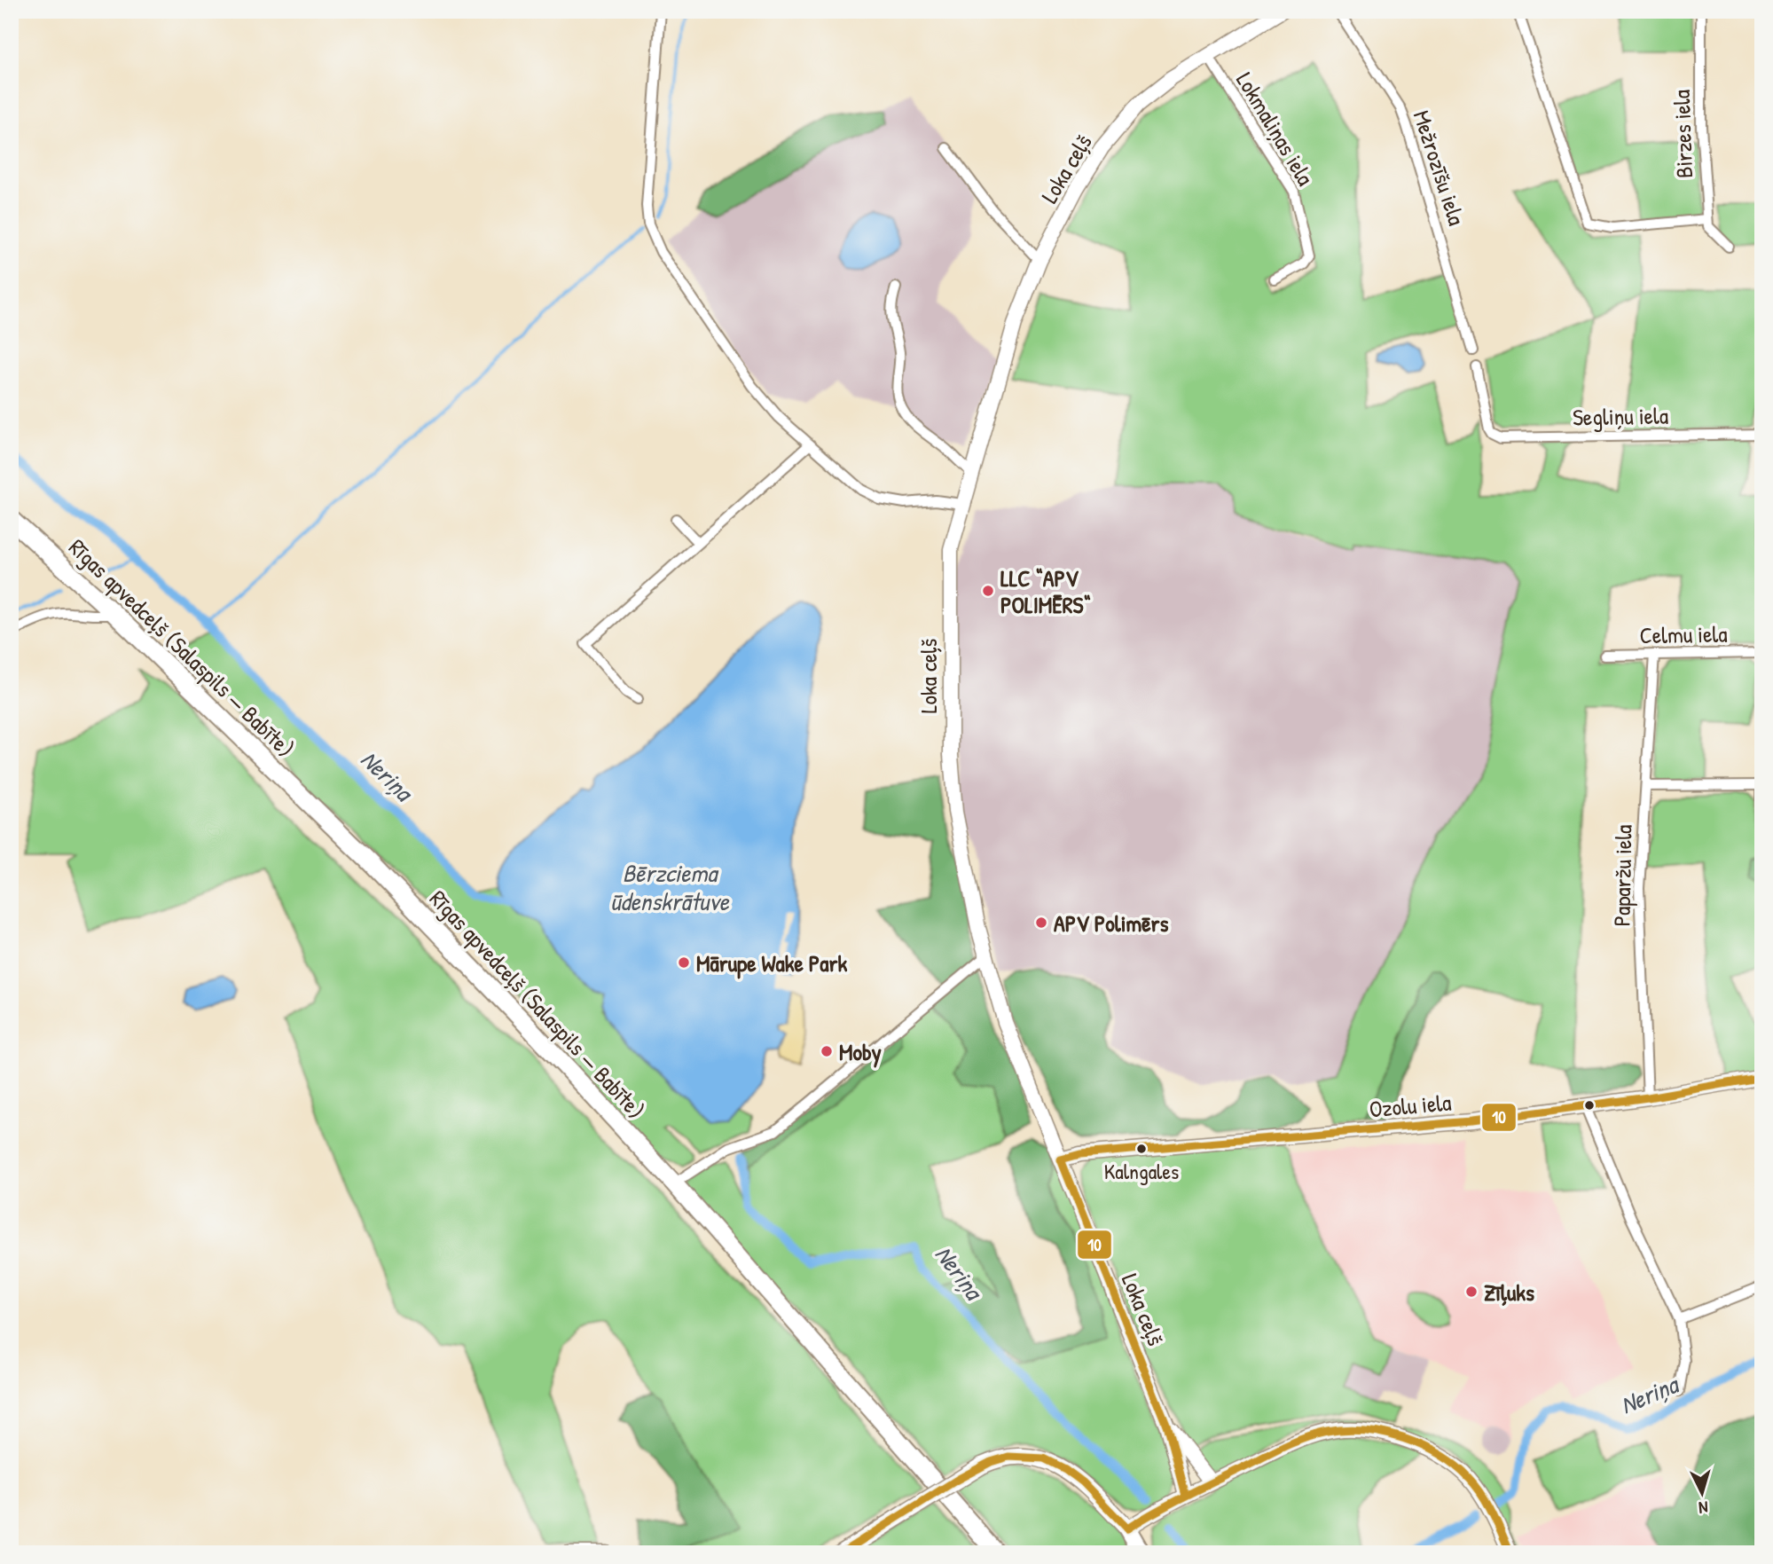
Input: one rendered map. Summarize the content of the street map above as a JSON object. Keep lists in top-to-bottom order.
{
  "streets": {
    "highway": ["Rīgas apvedceļš (Salaspils — Babīte)"],
    "main road": ["Loka ceļš", "Ozolu iela"],
    "street": [
      "Lokmaliņas iela",
      "Birzes iela",
      "Mežrozīšu iela",
      "Segliņu iela",
      "Celmu iela",
      "Paparžu iela"
    ]
  },
  "crossings": [
    ["Lokmaliņas iela", "Loka ceļš"],
    ["Loka ceļš", "Ozolu iela"],
    ["Celmu iela", "Paparžu iela"],
    ["Paparžu iela", "Ozolu iela"]
  ],
  "water": ["Neriņa", "Bērzciema ūdenskrātuve"],
  "places": [
    "LLC “APV POLIMĒRS“",
    "APV Polimērs",
    "Mārupe Wake Park",
    "Moby",
    "Kalngales",
    "Zīļuks"
  ],
  "lines": ["transit line 10"],
  "north": "bottom"
}
